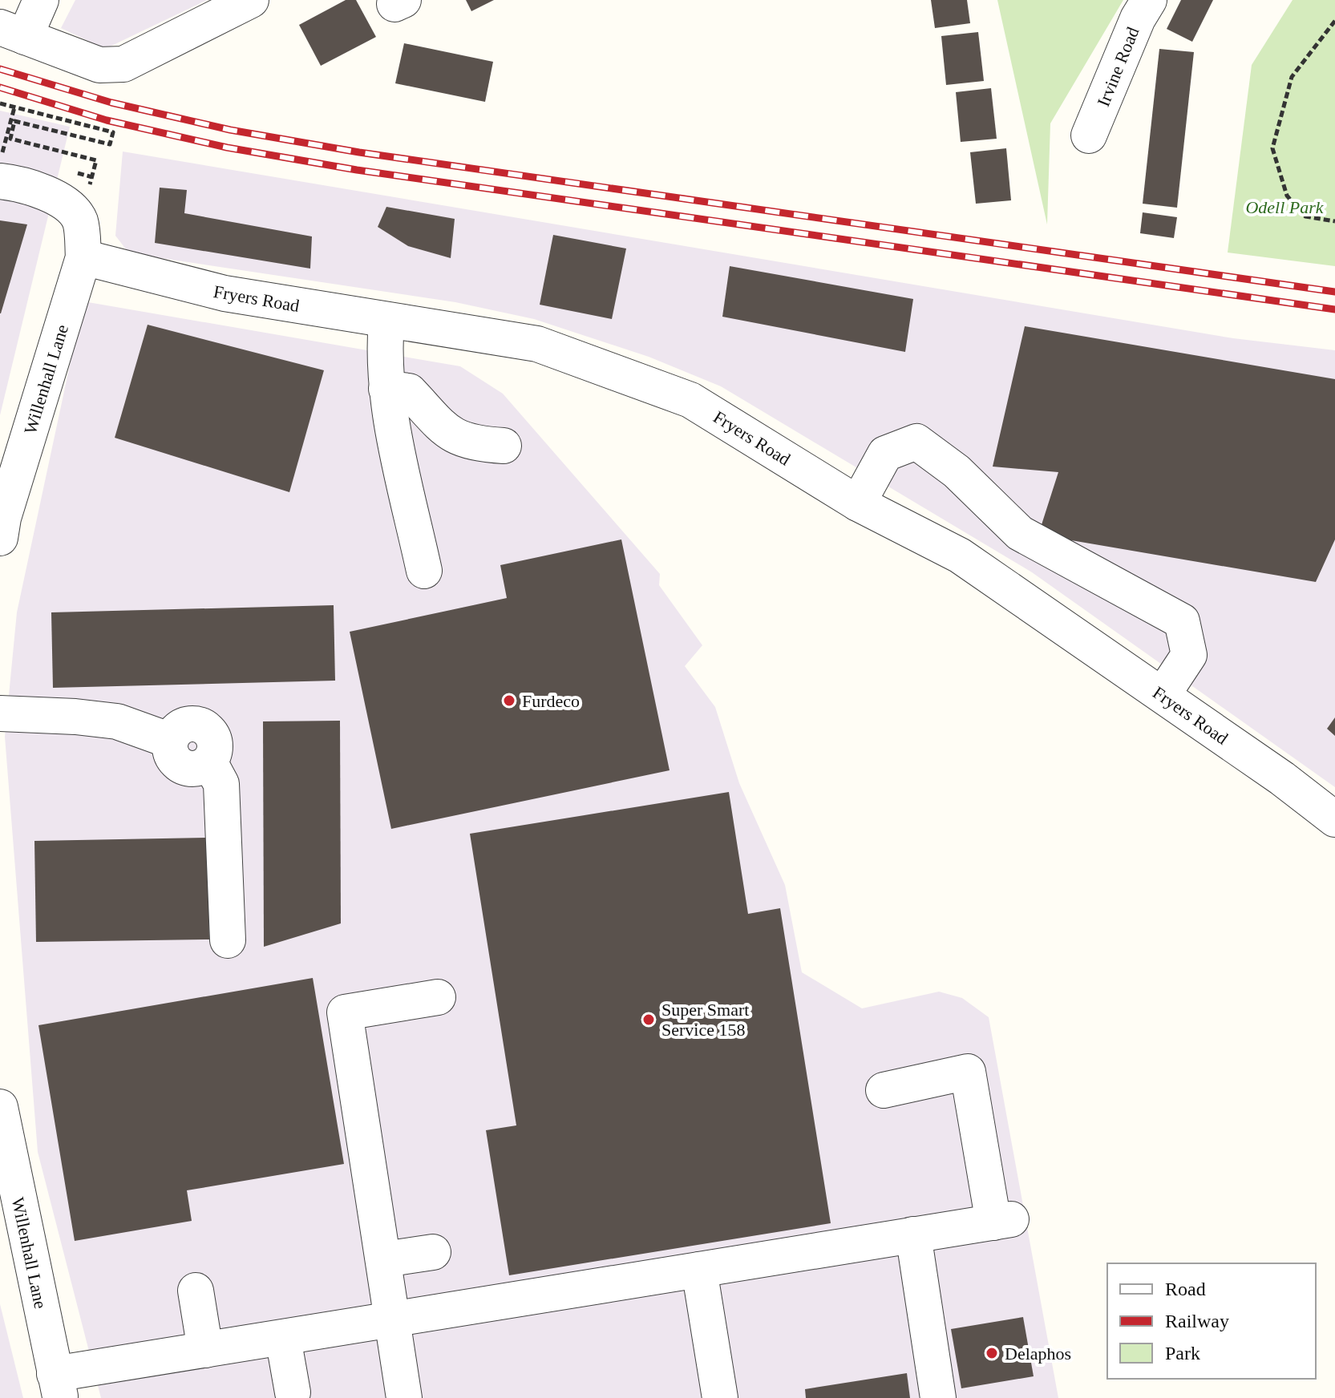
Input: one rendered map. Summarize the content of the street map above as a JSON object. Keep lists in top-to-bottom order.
{
  "streets": {
    "street": ["Irvine Road", "Fryers Road", "Willenhall Lane"]
  },
  "crossings": [
    ["Fryers Road", "Willenhall Lane"]
  ],
  "parks": ["Odell Park"],
  "places": ["Furdeco", "Super Smart Service 158", "Delaphos"],
  "legend": ["Road", "Railway", "Park"]
}
